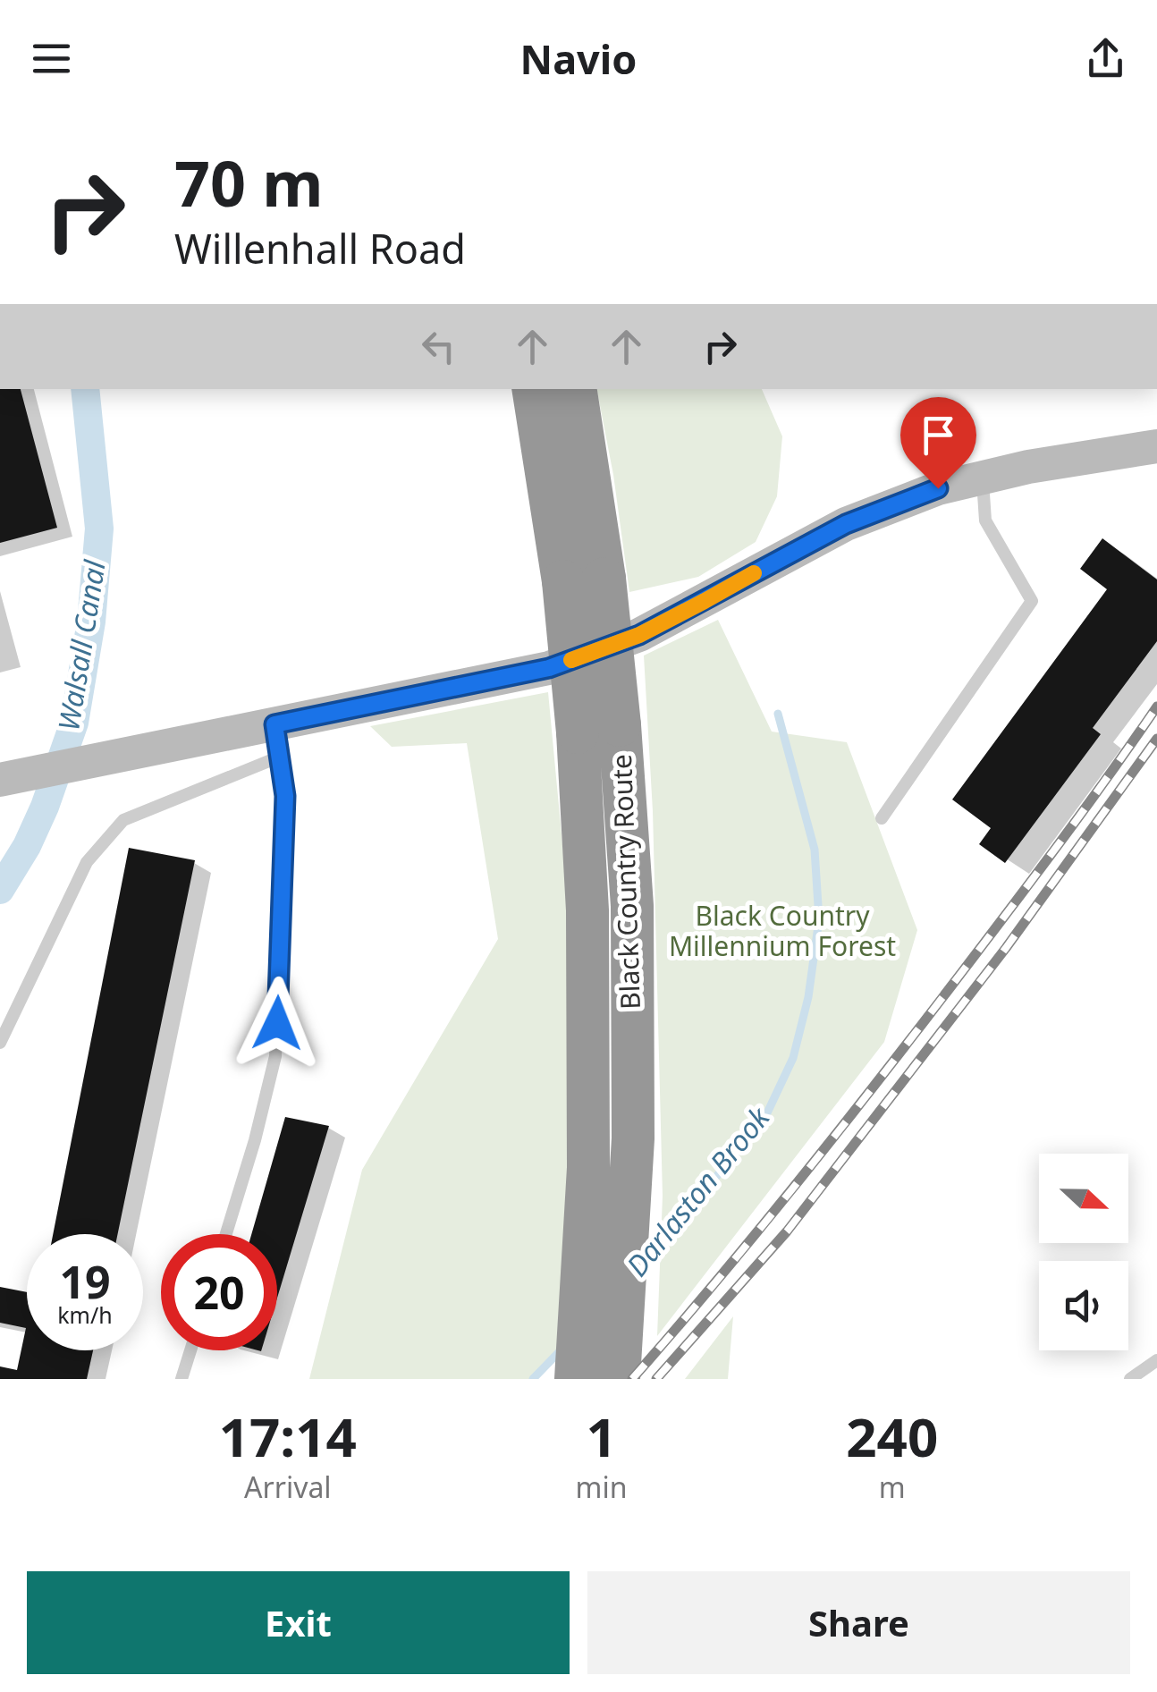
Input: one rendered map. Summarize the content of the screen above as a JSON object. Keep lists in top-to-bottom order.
{
  "streets": {
    "highway": ["Black Country Route"]
  },
  "water": ["Walsall Canal", "Darlaston Brook"],
  "parks": ["Black Country Millennium Forest"],
  "north": "right",
  "page": {
    "header": "Navio",
    "turn": ["70 m", "Willenhall Road"],
    "speed": "19 km/h",
    "limit": "20",
    "eta": [
      "17:14",
      "Arrival",
      "1",
      "min",
      "240",
      "m"
    ],
    "buttons": ["Exit", "Share"]
  }
}
